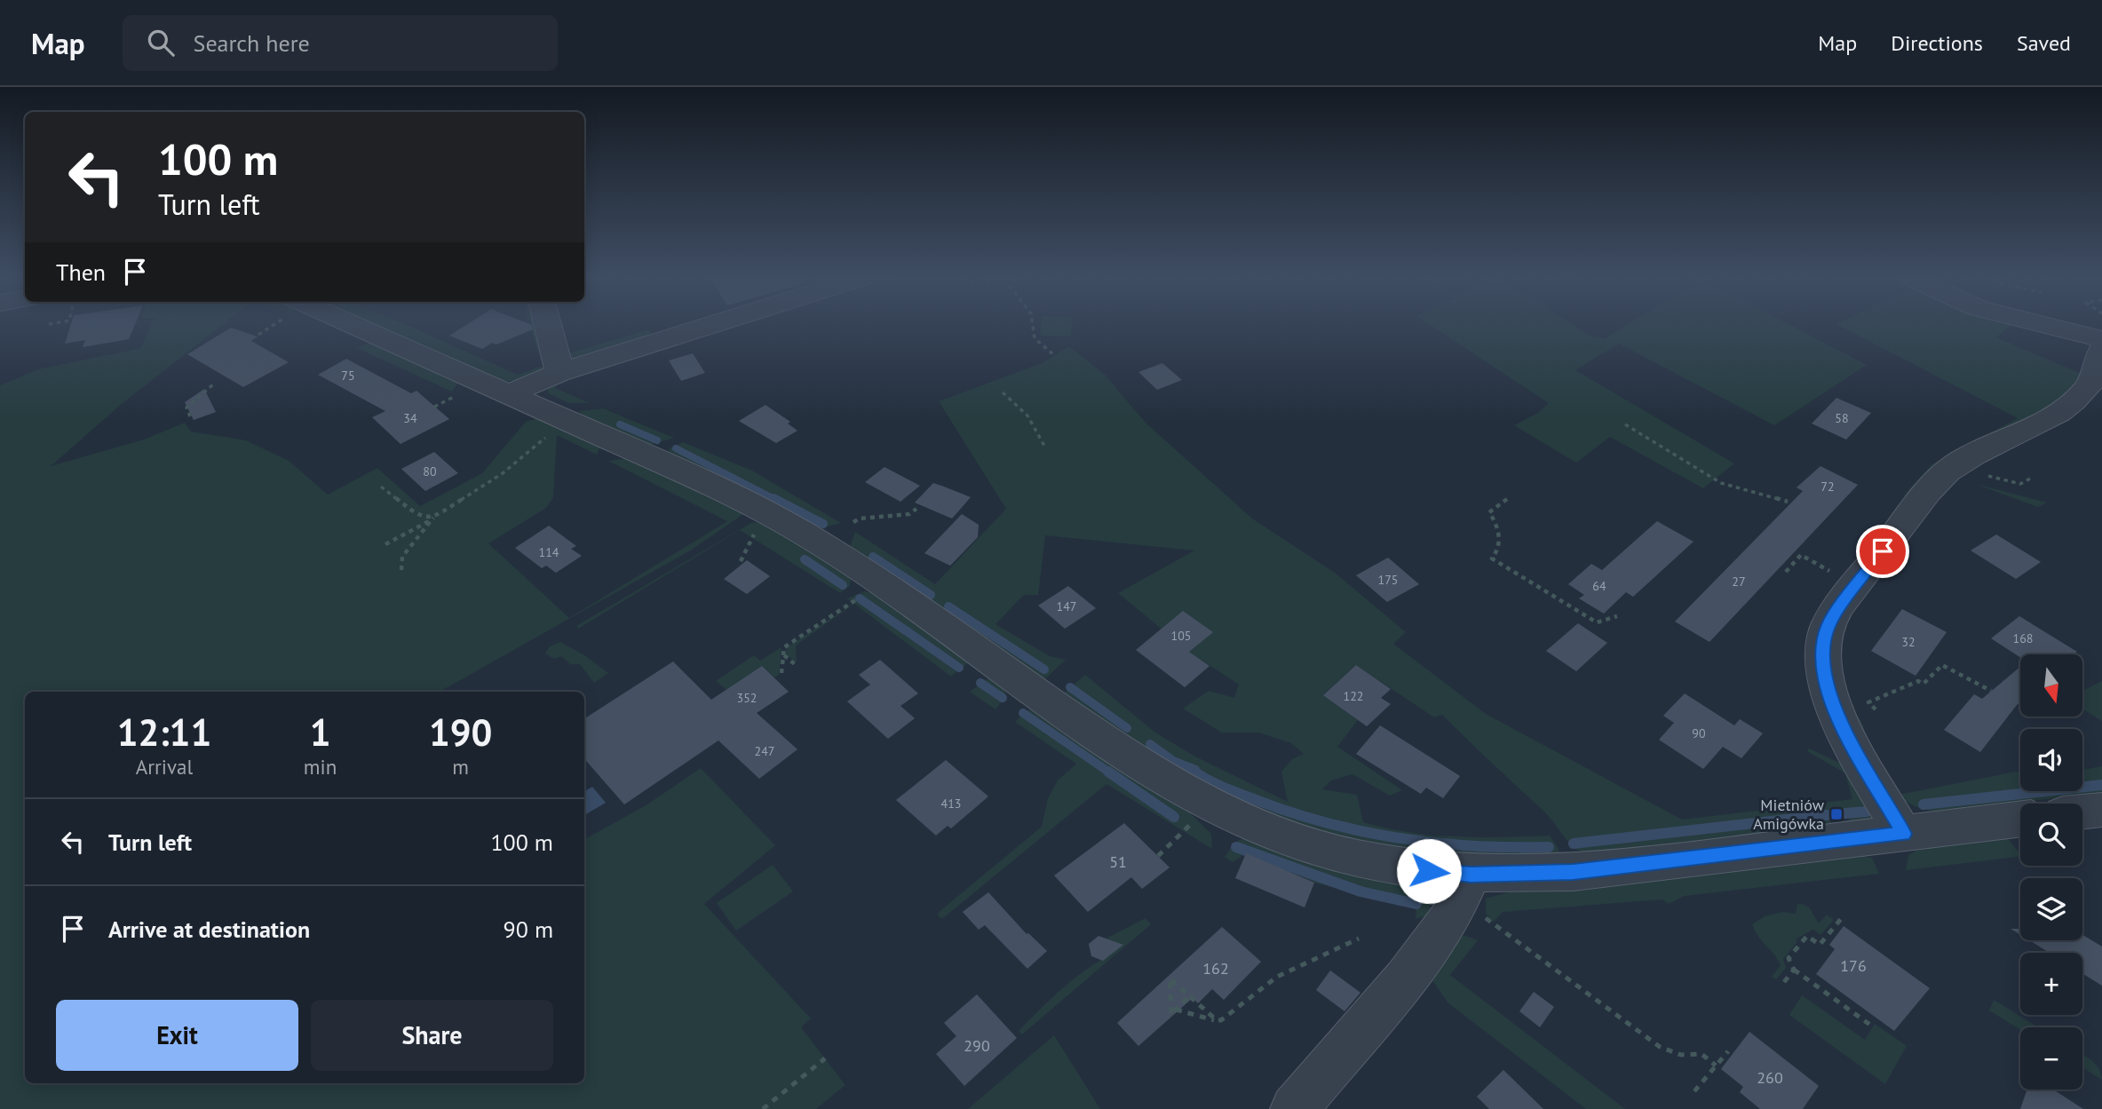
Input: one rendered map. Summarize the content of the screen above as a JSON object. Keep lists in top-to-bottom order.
{
  "places": {
    "transit": ["Mietniów Amigówka"]
  },
  "house_numbers": [
    "75",
    "34",
    "58",
    "80",
    "72",
    "114",
    "175",
    "27",
    "64",
    "147",
    "105",
    "168",
    "32",
    "122",
    "352",
    "90",
    "247",
    "413",
    "51",
    "176",
    "162",
    "290",
    "260"
  ],
  "north": "bottom",
  "page": {
    "header": "Map",
    "search": "Search here",
    "nav": ["Map", "Directions", "Saved"],
    "turn": ["100 m", "Turn left"],
    "then": "Then",
    "map_buttons": ["+", "−"],
    "eta": [
      "12:11",
      "Arrival",
      "1",
      "min",
      "190",
      "m"
    ],
    "list": [
      {
        "name": "Turn left",
        "value": "100 m"
      },
      {
        "name": "Arrive at destination",
        "value": "90 m"
      }
    ],
    "buttons": ["Exit", "Share"]
  }
}
